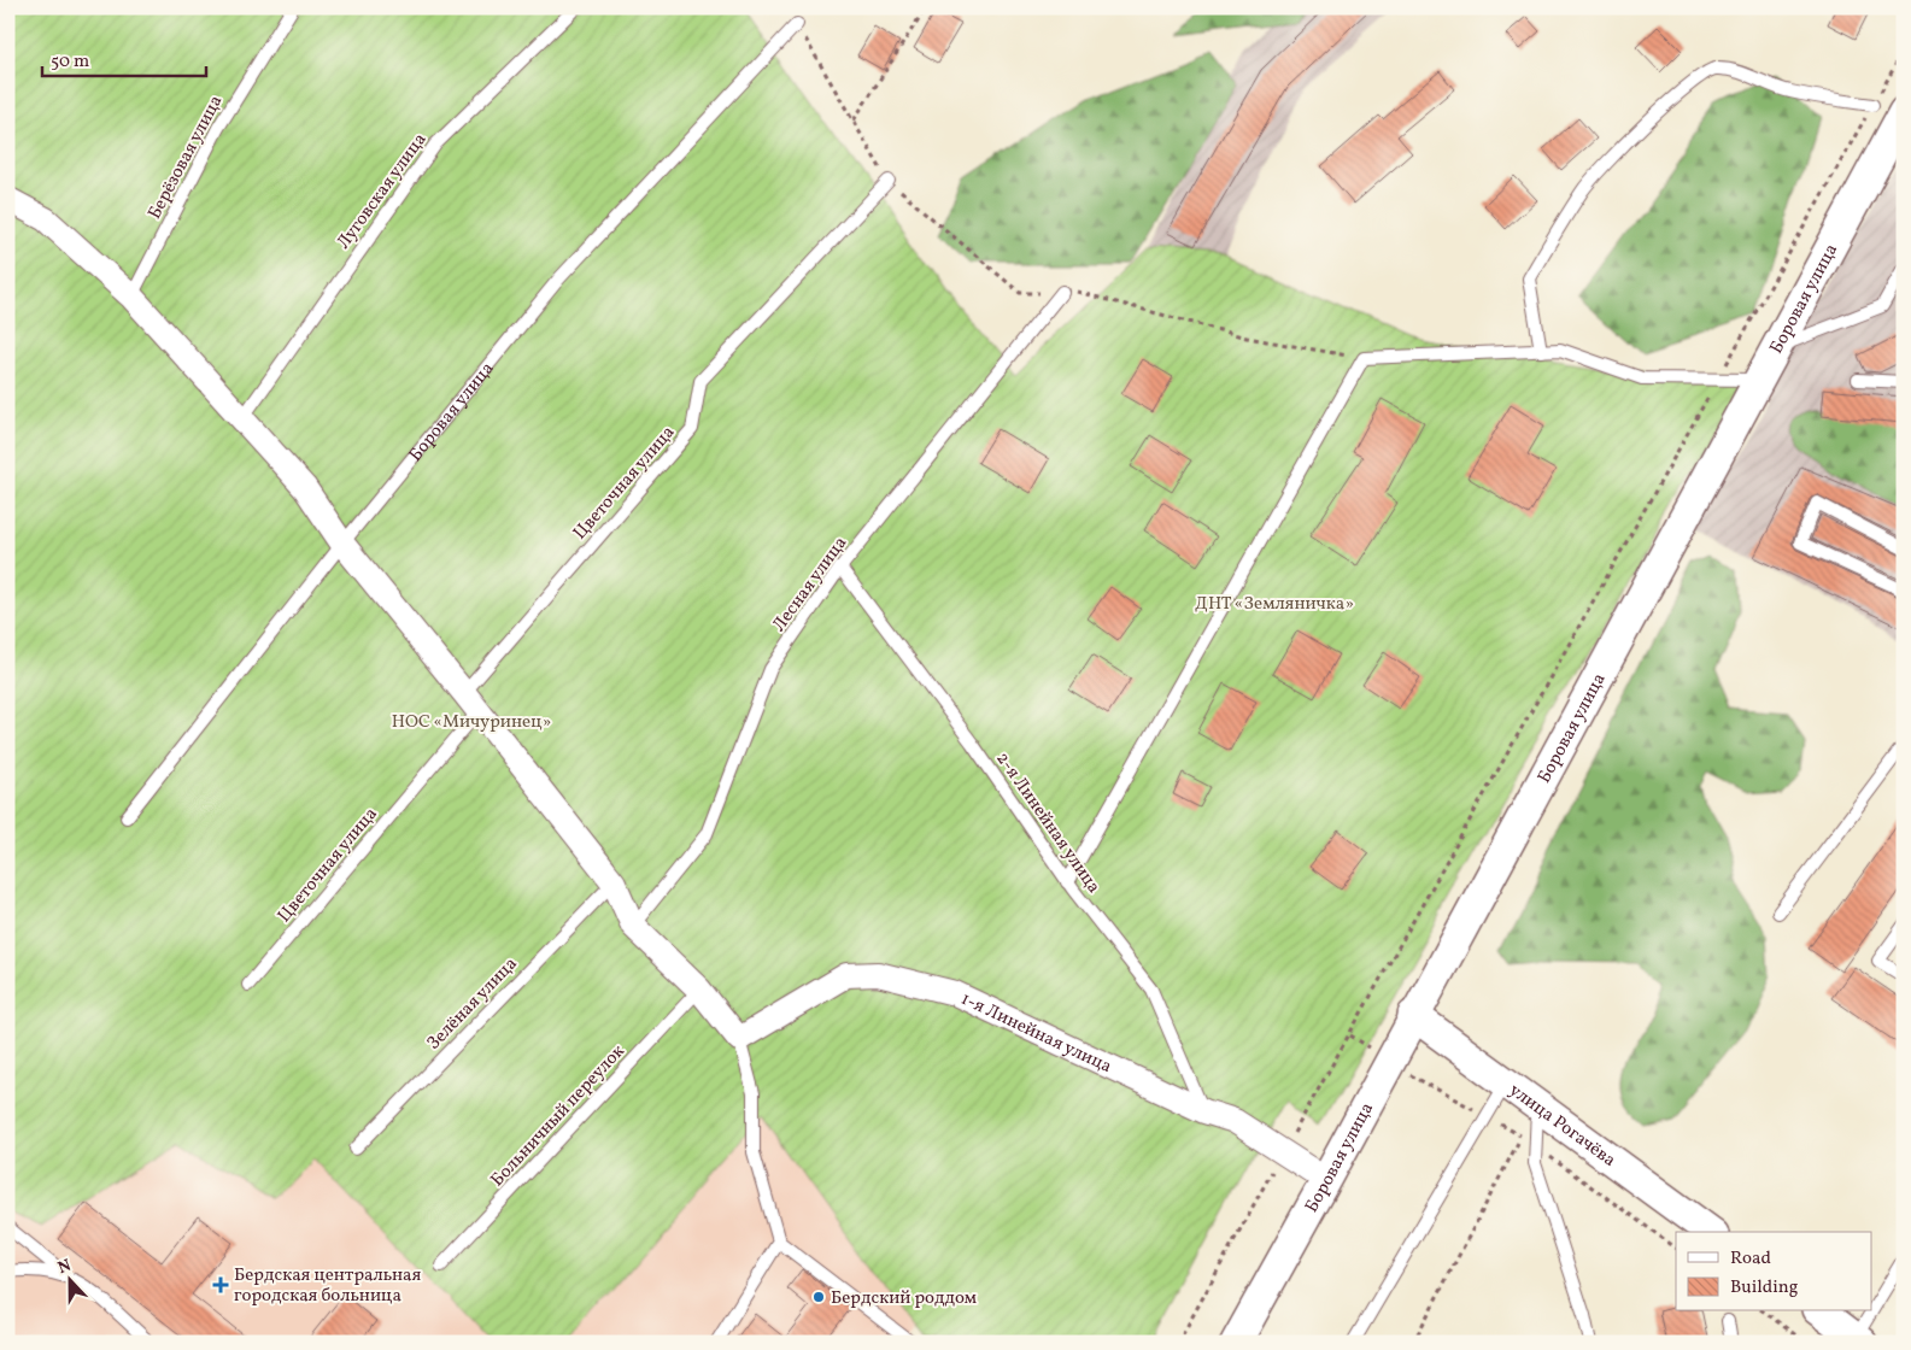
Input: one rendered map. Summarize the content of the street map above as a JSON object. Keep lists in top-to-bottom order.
{
  "streets": {
    "street": ["Боровая улица", "1-я Линейная улица", "улица Рогачёва"],
    "lane": [
      "Берёзовая улица",
      "Луговская улица",
      "Цветочная улица",
      "Лесная улица",
      "2-я Линейная улица",
      "Зелёная улица",
      "Больничный переулок"
    ]
  },
  "crossings": [
    ["Боровая улица", "1-я Линейная улица"],
    ["Боровая улица", "улица Рогачёва"],
    ["Лесная улица", "2-я Линейная улица"],
    ["2-я Линейная улица", "1-я Линейная улица"]
  ],
  "parks": ["ДНТ «Земляничка»", "НОС «Мичуринец»"],
  "places": {
    "health": ["Бердская центральная городская больница"],
    "other": ["Бердский роддом"]
  },
  "legend": ["Road", "Building"],
  "scale_bar": "50 m",
  "north": "top"
}
